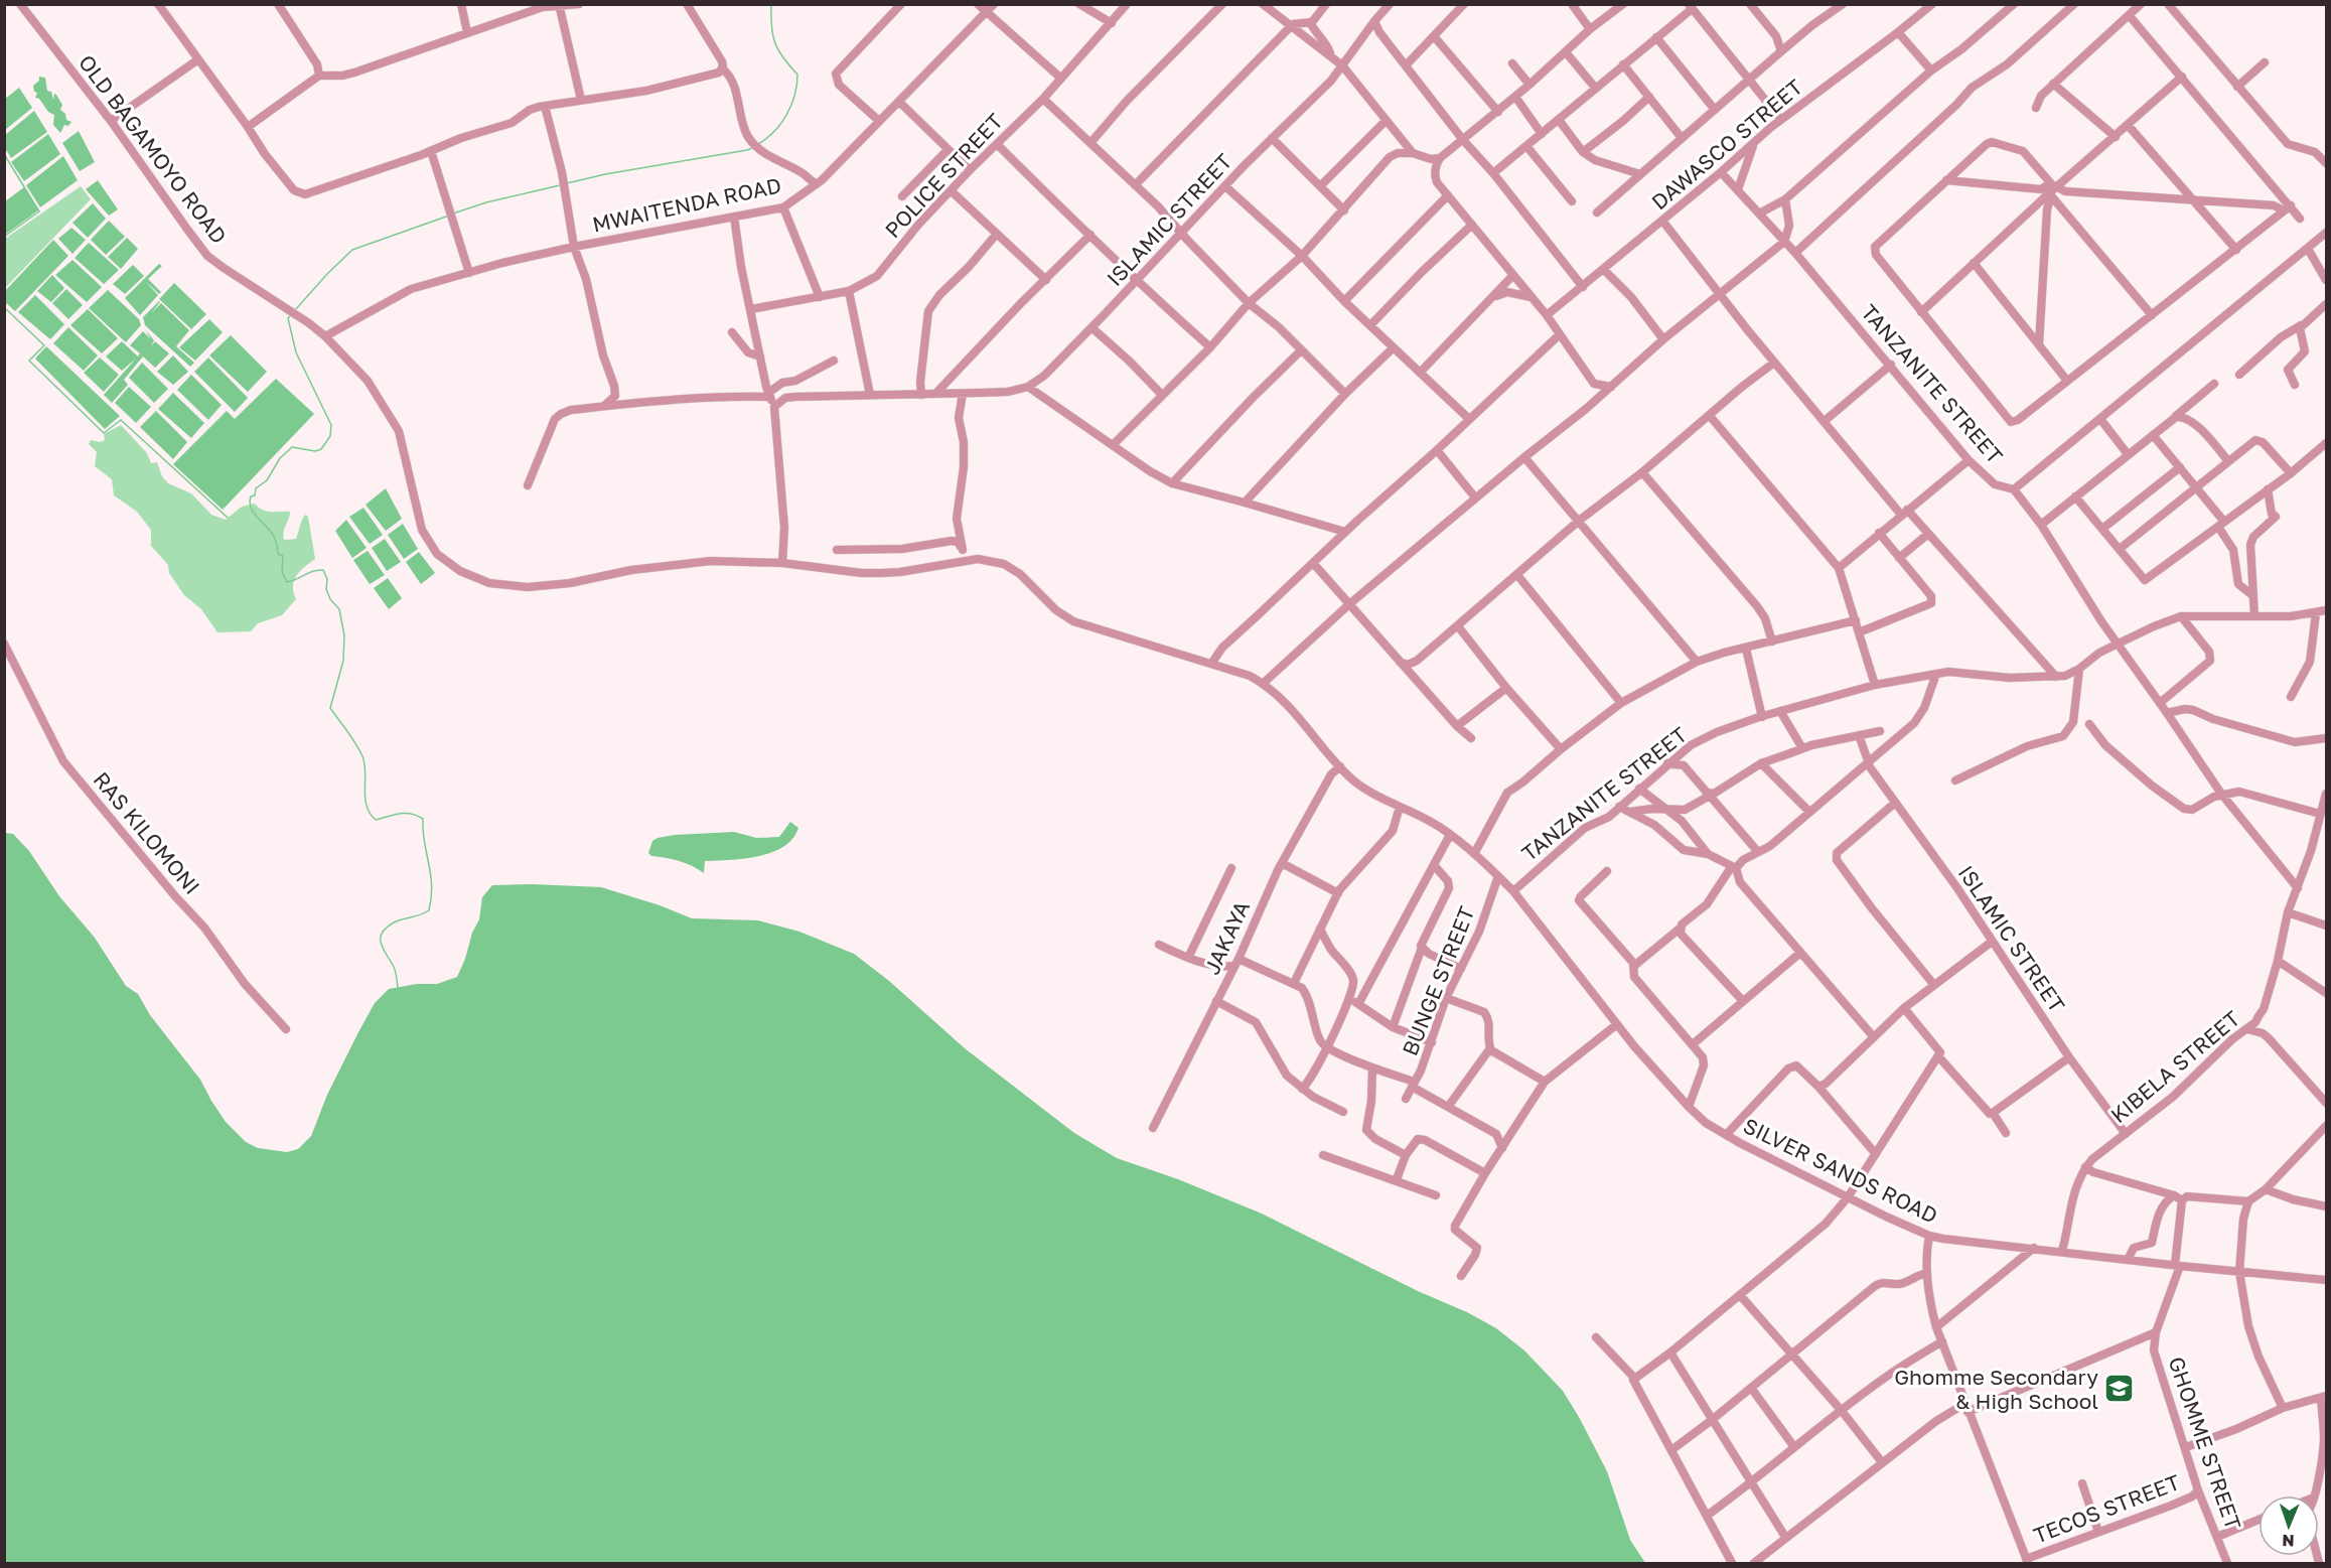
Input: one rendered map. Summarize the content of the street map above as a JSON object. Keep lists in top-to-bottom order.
{
  "streets": {
    "street": [
      "DAWASCO STREET",
      "OLD BAGAMOYO ROAD",
      "POLICE STREET",
      "MWAITENDA ROAD",
      "ISLAMIC STREET",
      "TANZANITE STREET",
      "RAS KILOMONI",
      "JAKAYA",
      "BUNGE STREET",
      "KIBELA STREET",
      "SILVER SANDS ROAD",
      "GHOMME STREET",
      "TECOS STREET"
    ]
  },
  "crossings": [
    ["DAWASCO STREET", "TANZANITE STREET"],
    ["OLD BAGAMOYO ROAD", "MWAITENDA ROAD"],
    ["OLD BAGAMOYO ROAD", "JAKAYA"],
    ["OLD BAGAMOYO ROAD", "SILVER SANDS ROAD"],
    ["ISLAMIC STREET", "KIBELA STREET"],
    ["TANZANITE STREET", "SILVER SANDS ROAD"],
    ["BUNGE STREET", "SILVER SANDS ROAD"],
    ["KIBELA STREET", "SILVER SANDS ROAD"],
    ["SILVER SANDS ROAD", "GHOMME STREET"],
    ["GHOMME STREET", "TECOS STREET"]
  ],
  "places": {
    "school or university": ["Ghomme Secondary & High School"]
  },
  "north": "bottom"
}
